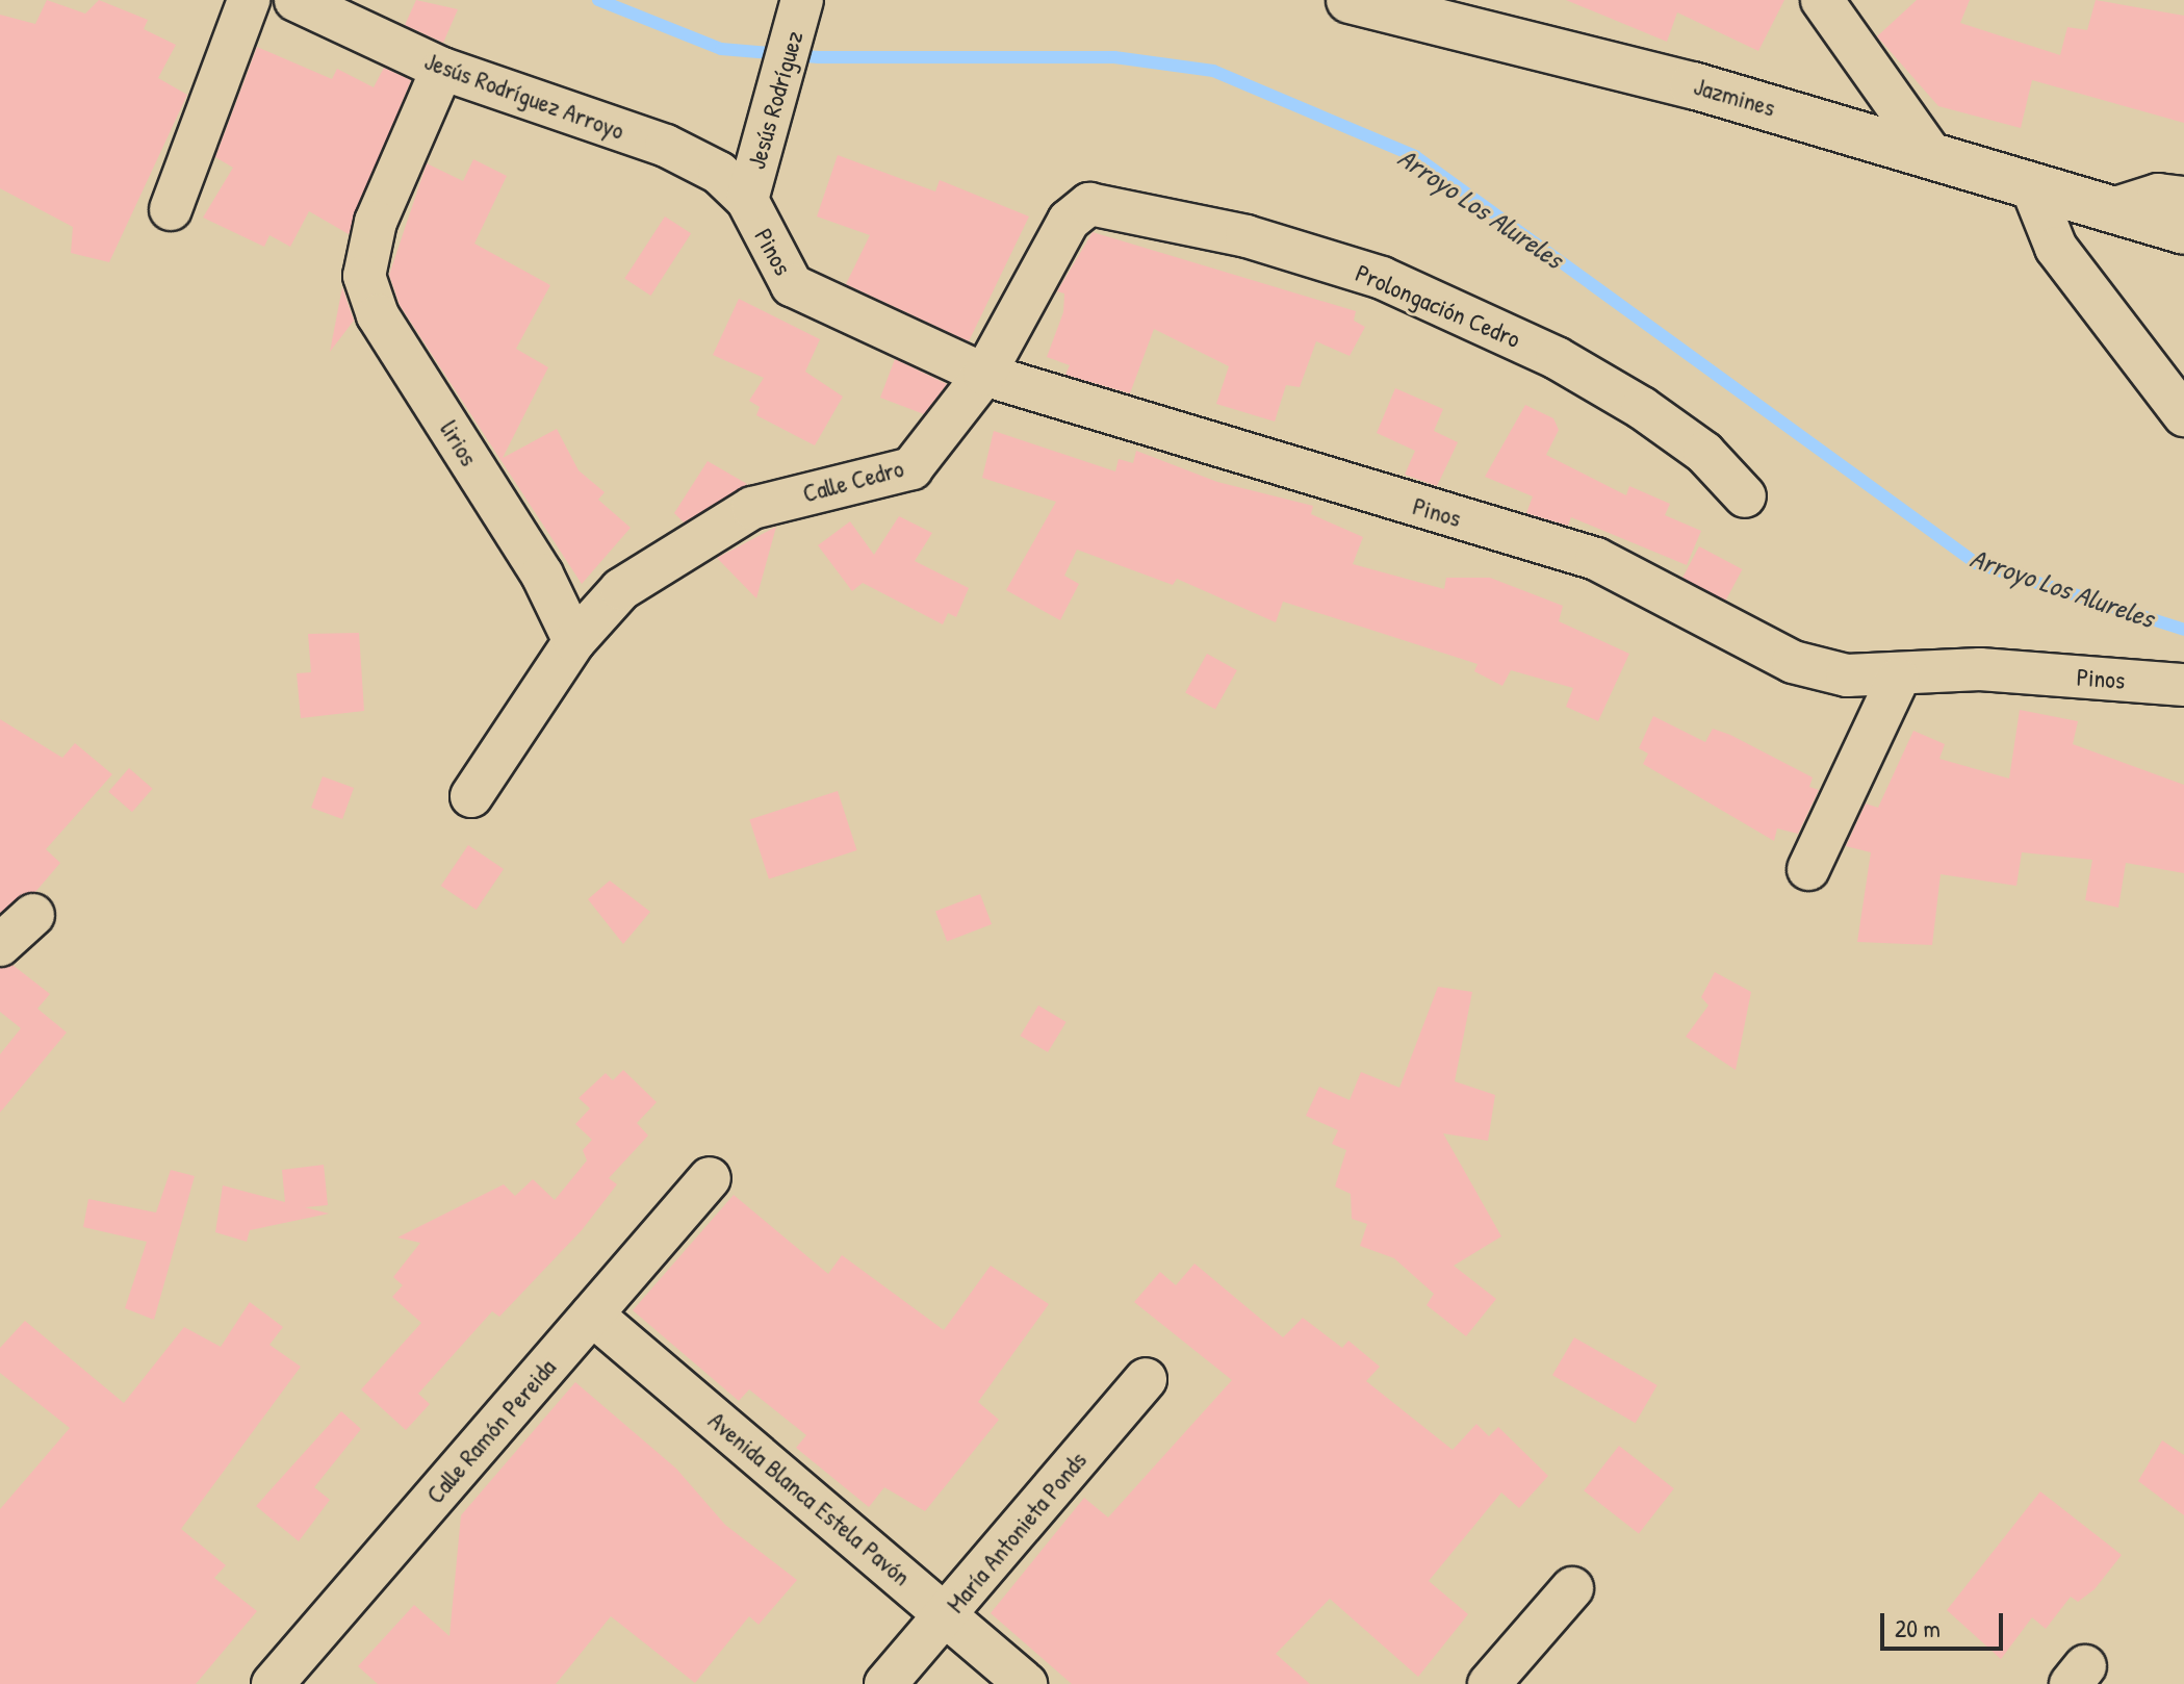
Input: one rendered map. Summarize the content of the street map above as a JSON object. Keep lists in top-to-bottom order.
{
  "streets": {
    "main road": ["Jazmines"],
    "street": [
      "Jesús Rodríguez Arroyo",
      "Jesús Rodríguez",
      "Pinos",
      "Prolongación Cedro",
      "lirios",
      "Calle Cedro",
      "Calle Ramón Pereida",
      "Avenida Blanca Estela Pavón",
      "María Antonieta Ponds"
    ]
  },
  "crossings": [
    ["Jesús Rodríguez Arroyo", "Jesús Rodríguez"],
    ["Jesús Rodríguez Arroyo", "Pinos"],
    ["Jesús Rodríguez Arroyo", "lirios"],
    ["Jesús Rodríguez", "Pinos"],
    ["Pinos", "Calle Cedro"],
    ["Prolongación Cedro", "Calle Cedro"],
    ["lirios", "Calle Cedro"],
    ["Calle Ramón Pereida", "Avenida Blanca Estela Pavón"],
    ["Avenida Blanca Estela Pavón", "María Antonieta Ponds"]
  ],
  "water": ["Arroyo Los Alureles"],
  "scale_bar": "20 m"
}
